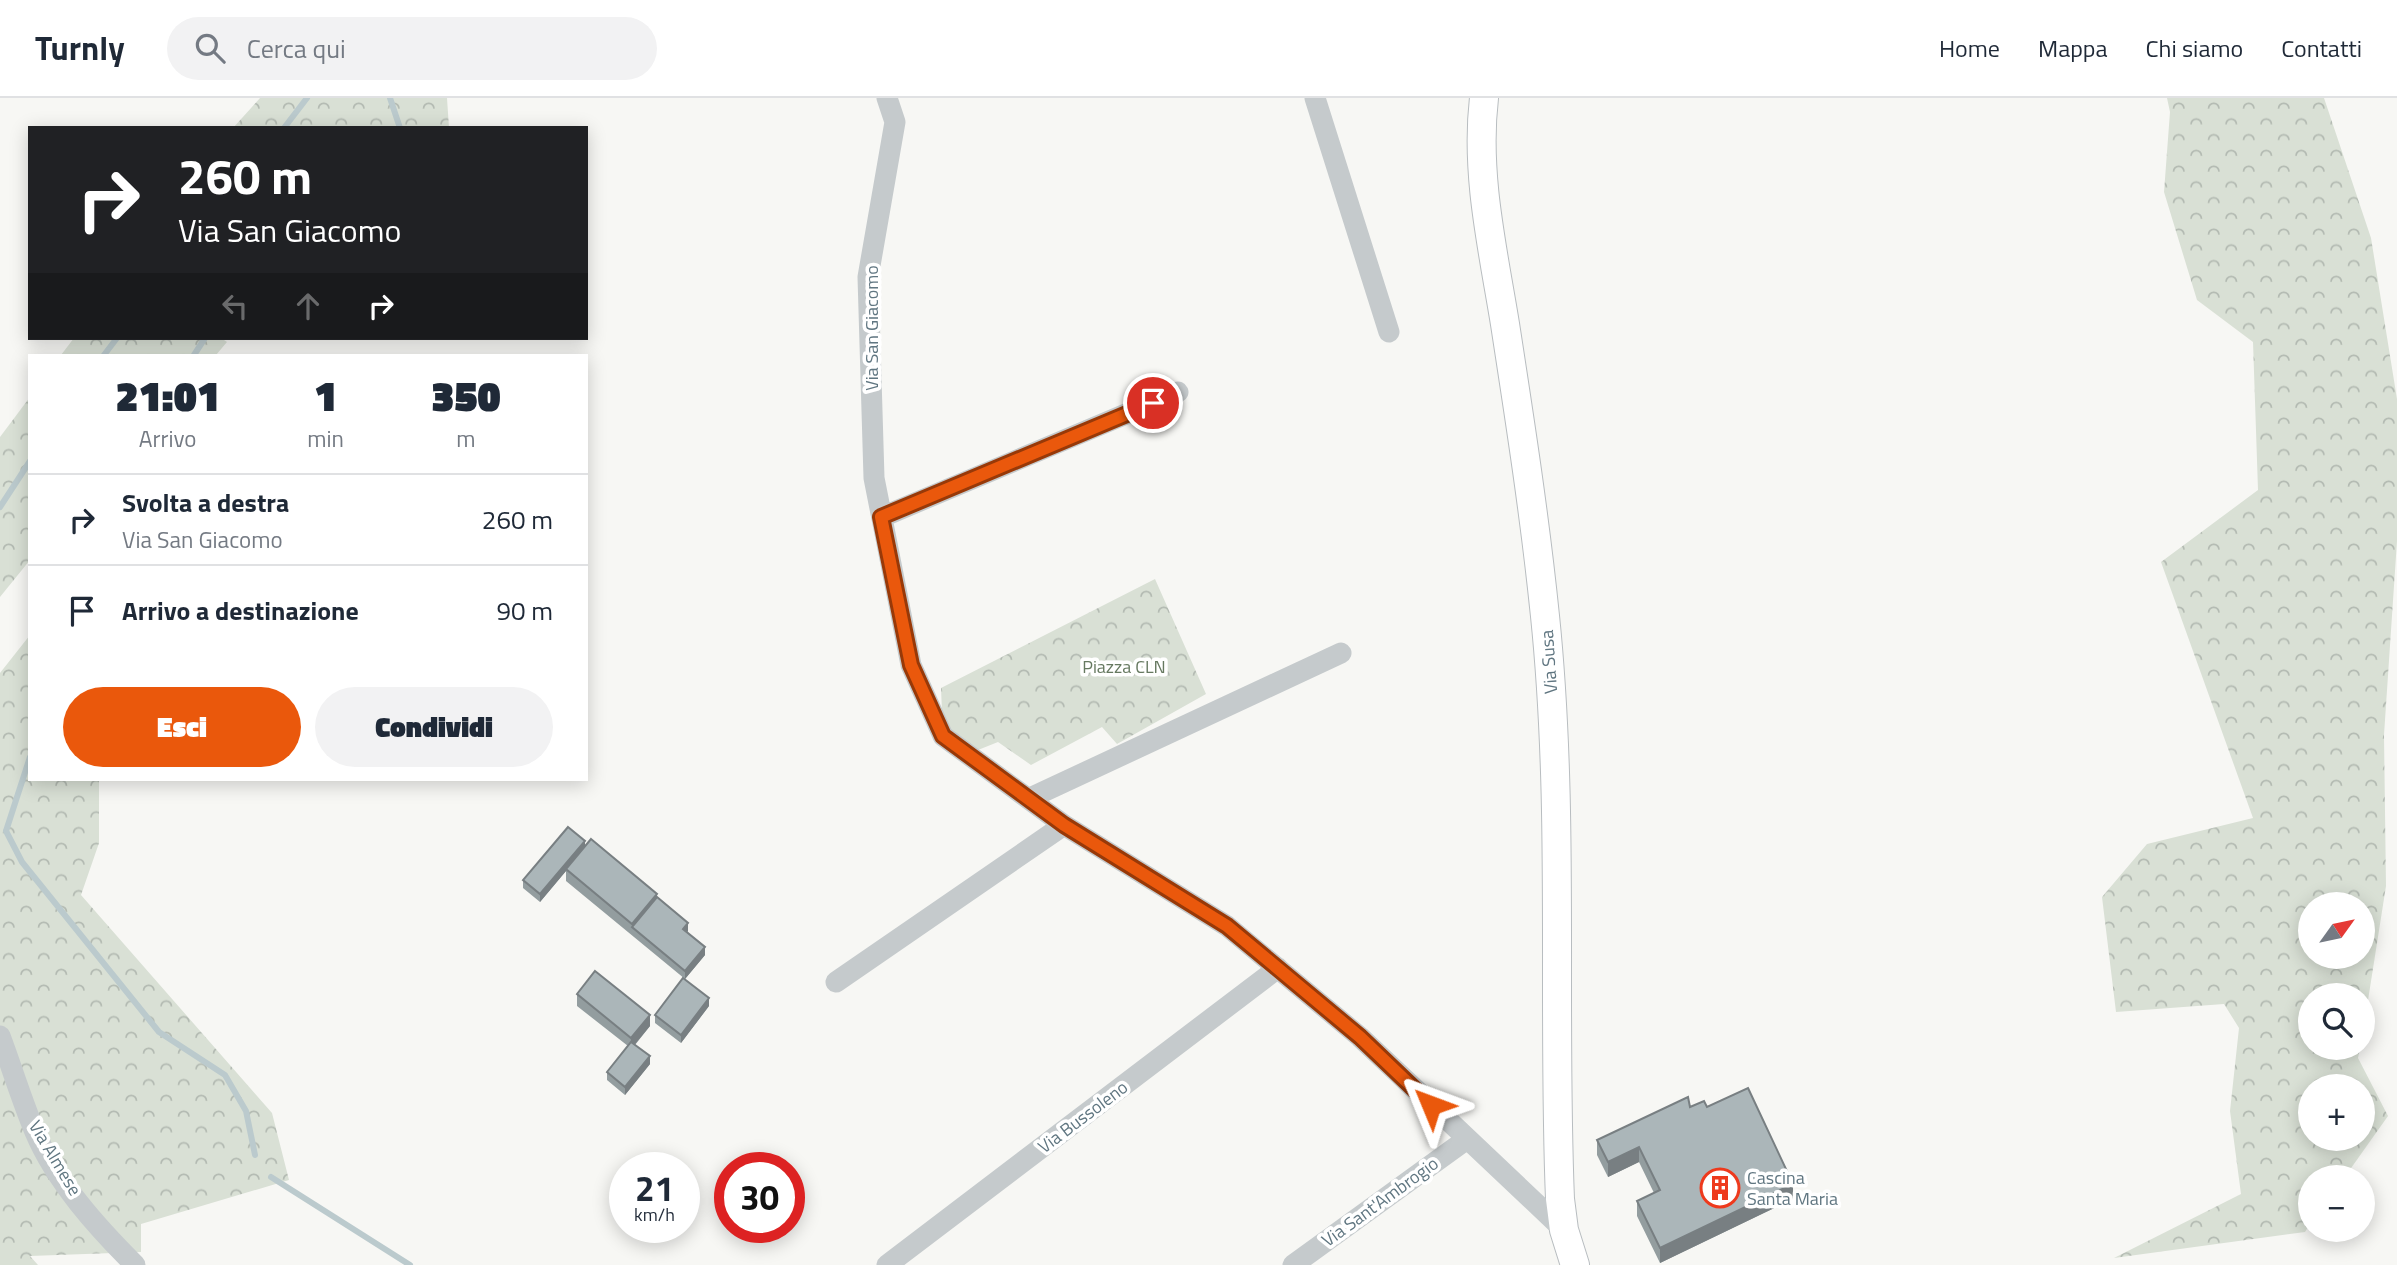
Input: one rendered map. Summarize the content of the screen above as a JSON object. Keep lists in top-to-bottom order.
{
  "streets": {
    "main road": ["Via Susa"],
    "street": [
      "Via San Giacomo",
      "Via Bussoleno",
      "Via Almese",
      "Via Sant'Ambrogio"
    ]
  },
  "crossings": [
    ["Via San Giacomo", "Via Susa"],
    ["Via San Giacomo", "Via Bussoleno"],
    ["Via San Giacomo", "Via Sant'Ambrogio"]
  ],
  "parks": ["Piazza CLN"],
  "places": {
    "building": ["Cascina Santa Maria"]
  },
  "north": "top right",
  "page": {
    "header": "Turnly",
    "search": "Cerca qui",
    "nav": [
      "Home",
      "Mappa",
      "Chi siamo",
      "Contatti"
    ],
    "turn": ["260 m", "Via San Giacomo"],
    "eta": [
      "21:01",
      "Arrivo",
      "1",
      "min",
      "350",
      "m"
    ],
    "list": [
      {
        "name": "Svolta a destra",
        "note": "Via San Giacomo",
        "value": "260 m"
      },
      {
        "name": "Arrivo a destinazione",
        "value": "90 m"
      }
    ],
    "buttons": ["Esci", "Condividi"],
    "map_buttons": ["+", "−"],
    "speed": "21 km/h",
    "limit": "30"
  }
}
